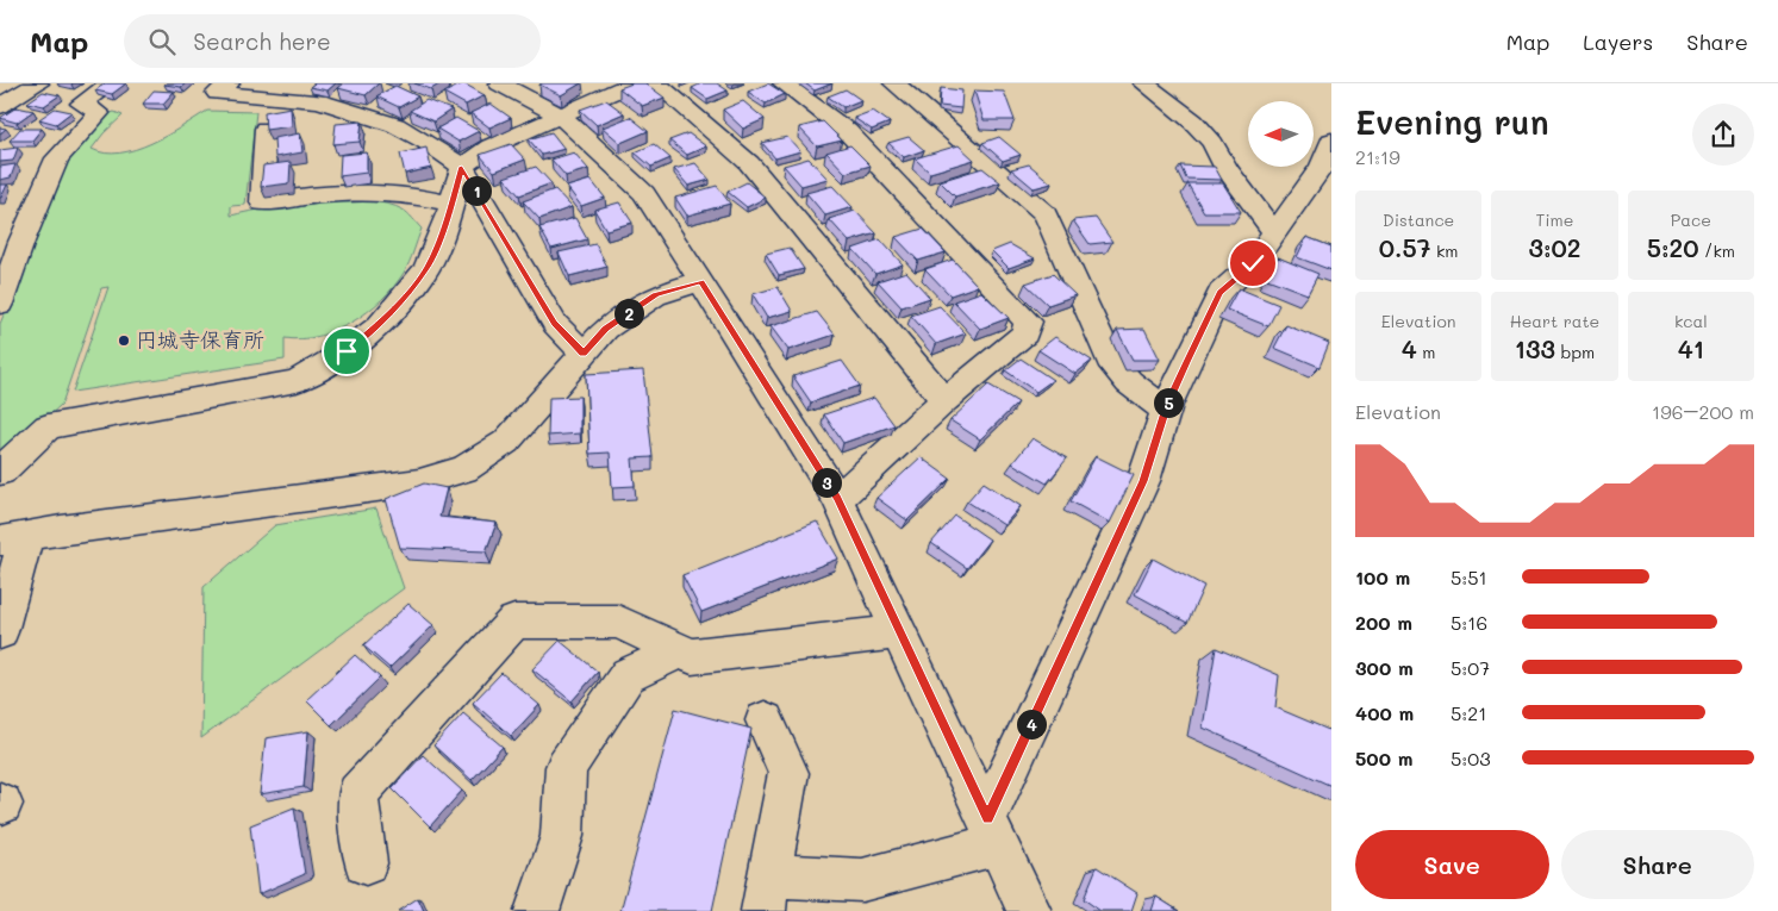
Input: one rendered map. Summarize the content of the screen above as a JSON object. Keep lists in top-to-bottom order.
{
  "places": ["円城寺保育所"],
  "north": "left",
  "page": {
    "header": "Map",
    "search": "Search here",
    "nav": ["Map", "Layers", "Share"],
    "heading": ["Evening run", "21:19"],
    "pins": [
      "1",
      "2",
      "5",
      "3",
      "4"
    ],
    "stats": [
      ["Distance", "0.57 km"],
      ["Time", "3:02"],
      ["Pace", "5:20 /km"],
      ["Elevation", "4 m"],
      ["Heart rate", "133 bpm"],
      ["kcal", "41"]
    ],
    "chart": ["Elevation", "196–200 m"],
    "list": [
      {
        "name": "100 m",
        "note": "5:51"
      },
      {
        "name": "200 m",
        "note": "5:16"
      },
      {
        "name": "300 m",
        "note": "5:07"
      },
      {
        "name": "400 m",
        "note": "5:21"
      },
      {
        "name": "500 m",
        "note": "5:03"
      }
    ],
    "buttons": ["Save", "Share"]
  }
}
